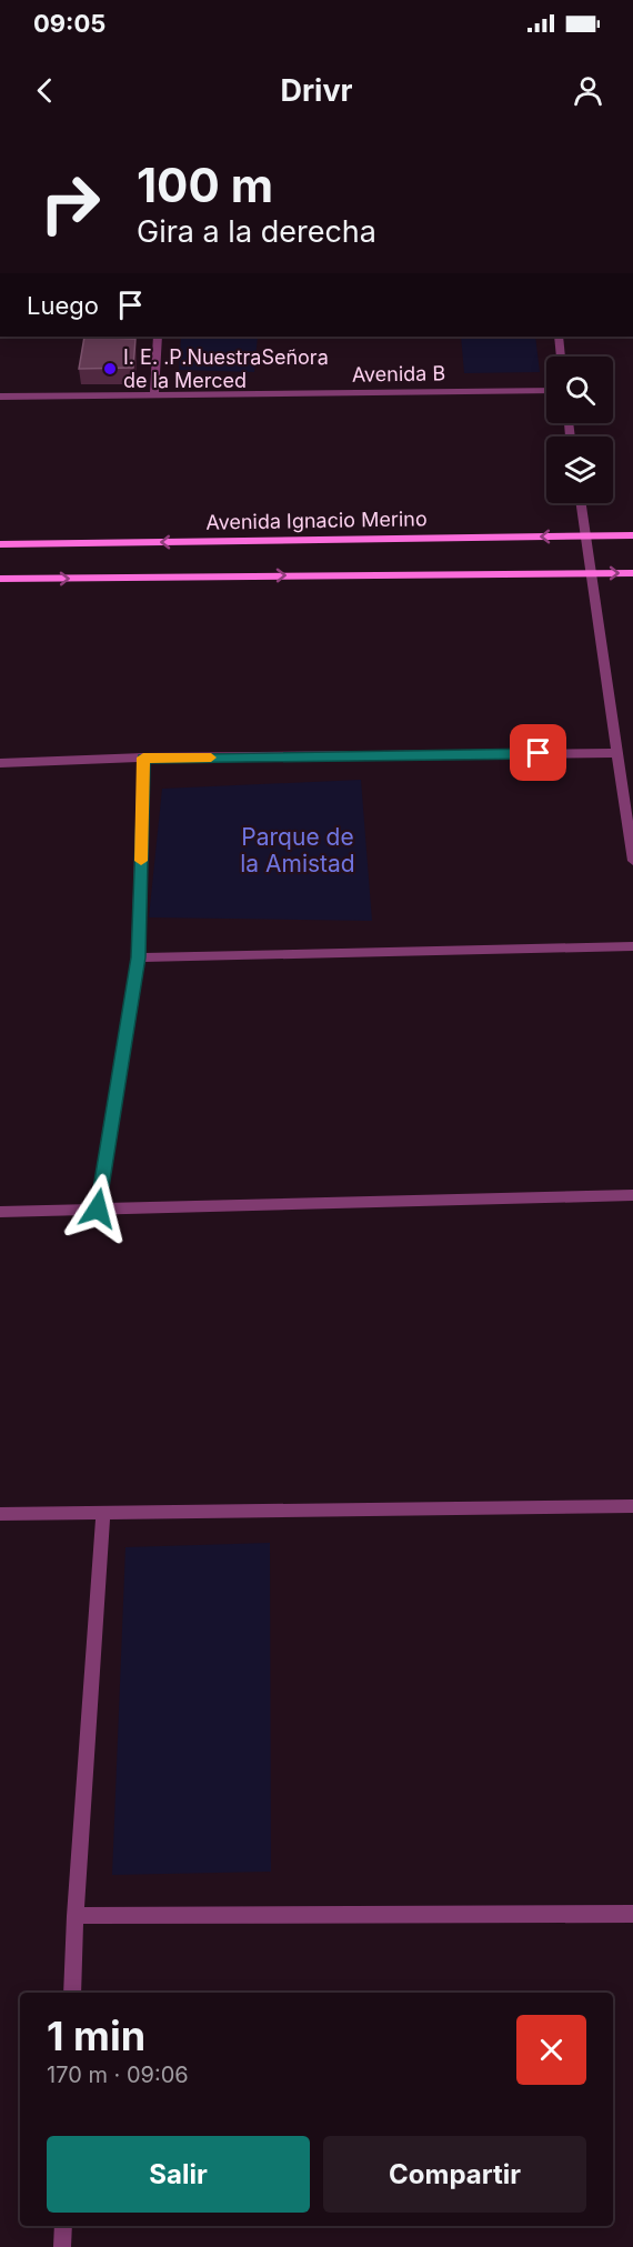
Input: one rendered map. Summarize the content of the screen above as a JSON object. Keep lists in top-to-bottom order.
{
  "streets": {
    "street": ["Avenida B", "Avenida Ignacio Merino"]
  },
  "parks": ["Parque de la Amistad"],
  "places": ["I. E. .P.NuestraSeñora de la Merced"],
  "page": {
    "status": "09:05",
    "header": "Drivr",
    "turn": ["100 m", "Gira a la derecha"],
    "then": "Luego",
    "heading": ["1 min", "170 m · 09:06"],
    "buttons": ["Salir", "Compartir"]
  }
}
